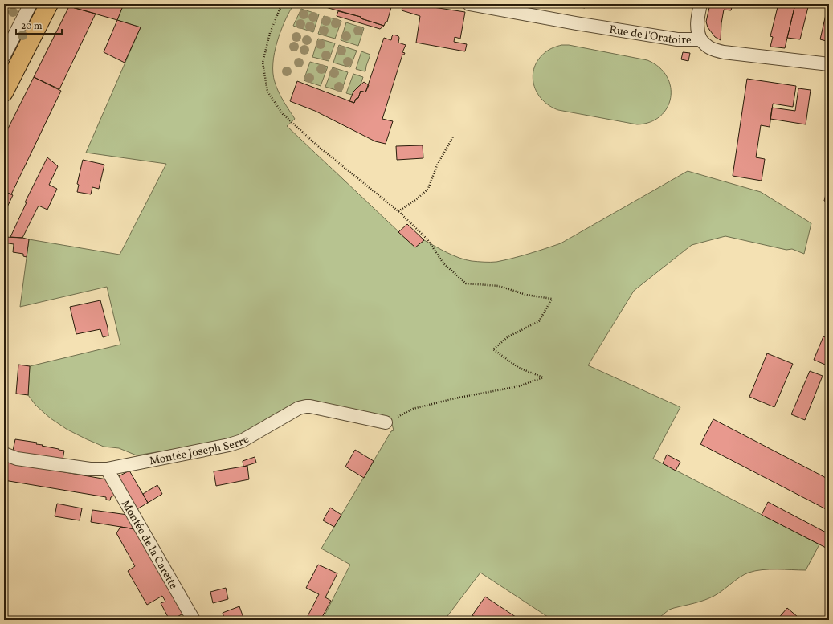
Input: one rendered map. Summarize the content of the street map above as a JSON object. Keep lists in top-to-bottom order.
{
  "streets": {
    "street": ["Rue de l'Oratoire", "Montée Joseph Serre", "Montée de la Carette"]
  },
  "crossings": [
    ["Montée Joseph Serre", "Montée de la Carette"]
  ],
  "scale_bar": "20 m"
}
